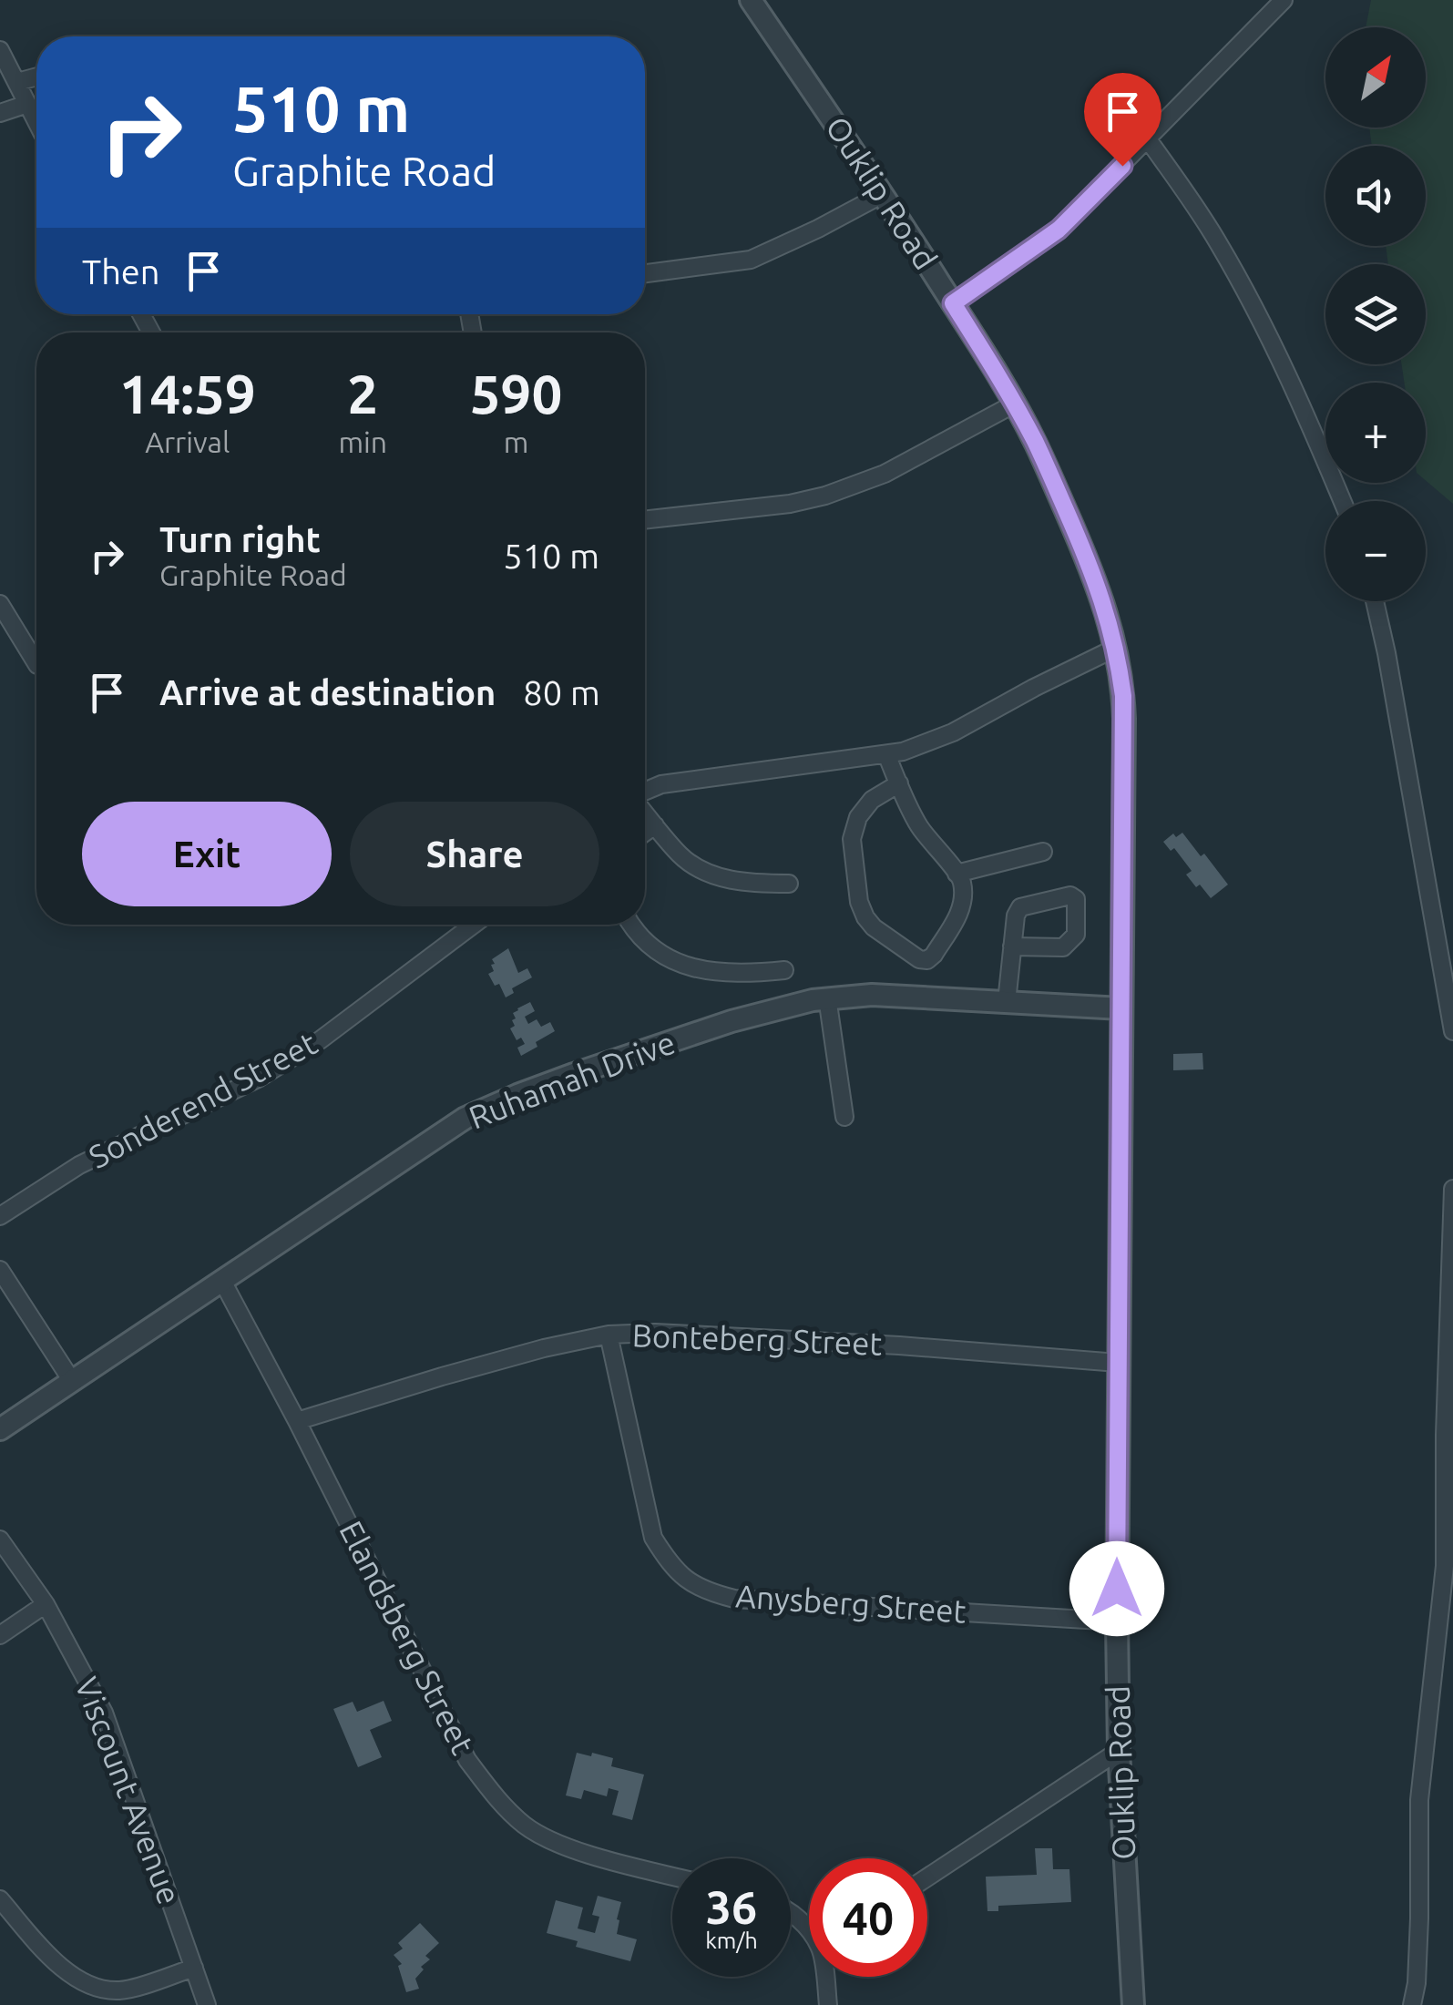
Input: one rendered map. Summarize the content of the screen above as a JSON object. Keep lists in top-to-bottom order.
{
  "streets": {
    "street": [
      "Ouklip Road",
      "Ruhamah Drive",
      "Sonderend Street",
      "Bonteberg Street",
      "Anysberg Street",
      "Elandsberg Street",
      "Viscount Avenue"
    ]
  },
  "crossings": [
    ["Ouklip Road", "Ruhamah Drive"],
    ["Ouklip Road", "Bonteberg Street"],
    ["Ouklip Road", "Anysberg Street"],
    ["Ruhamah Drive", "Elandsberg Street"],
    ["Bonteberg Street", "Anysberg Street"],
    ["Bonteberg Street", "Elandsberg Street"]
  ],
  "north": "top right",
  "page": {
    "map_buttons": ["+", "−"],
    "turn": ["510 m", "Graphite Road"],
    "then": "Then",
    "eta": [
      "14:59",
      "Arrival",
      "2",
      "min",
      "590",
      "m"
    ],
    "list": [
      {
        "name": "Turn right",
        "note": "Graphite Road",
        "value": "510 m"
      },
      {
        "name": "Arrive at destination",
        "value": "80 m"
      }
    ],
    "buttons": ["Exit", "Share"],
    "speed": "36 km/h",
    "limit": "40"
  }
}
